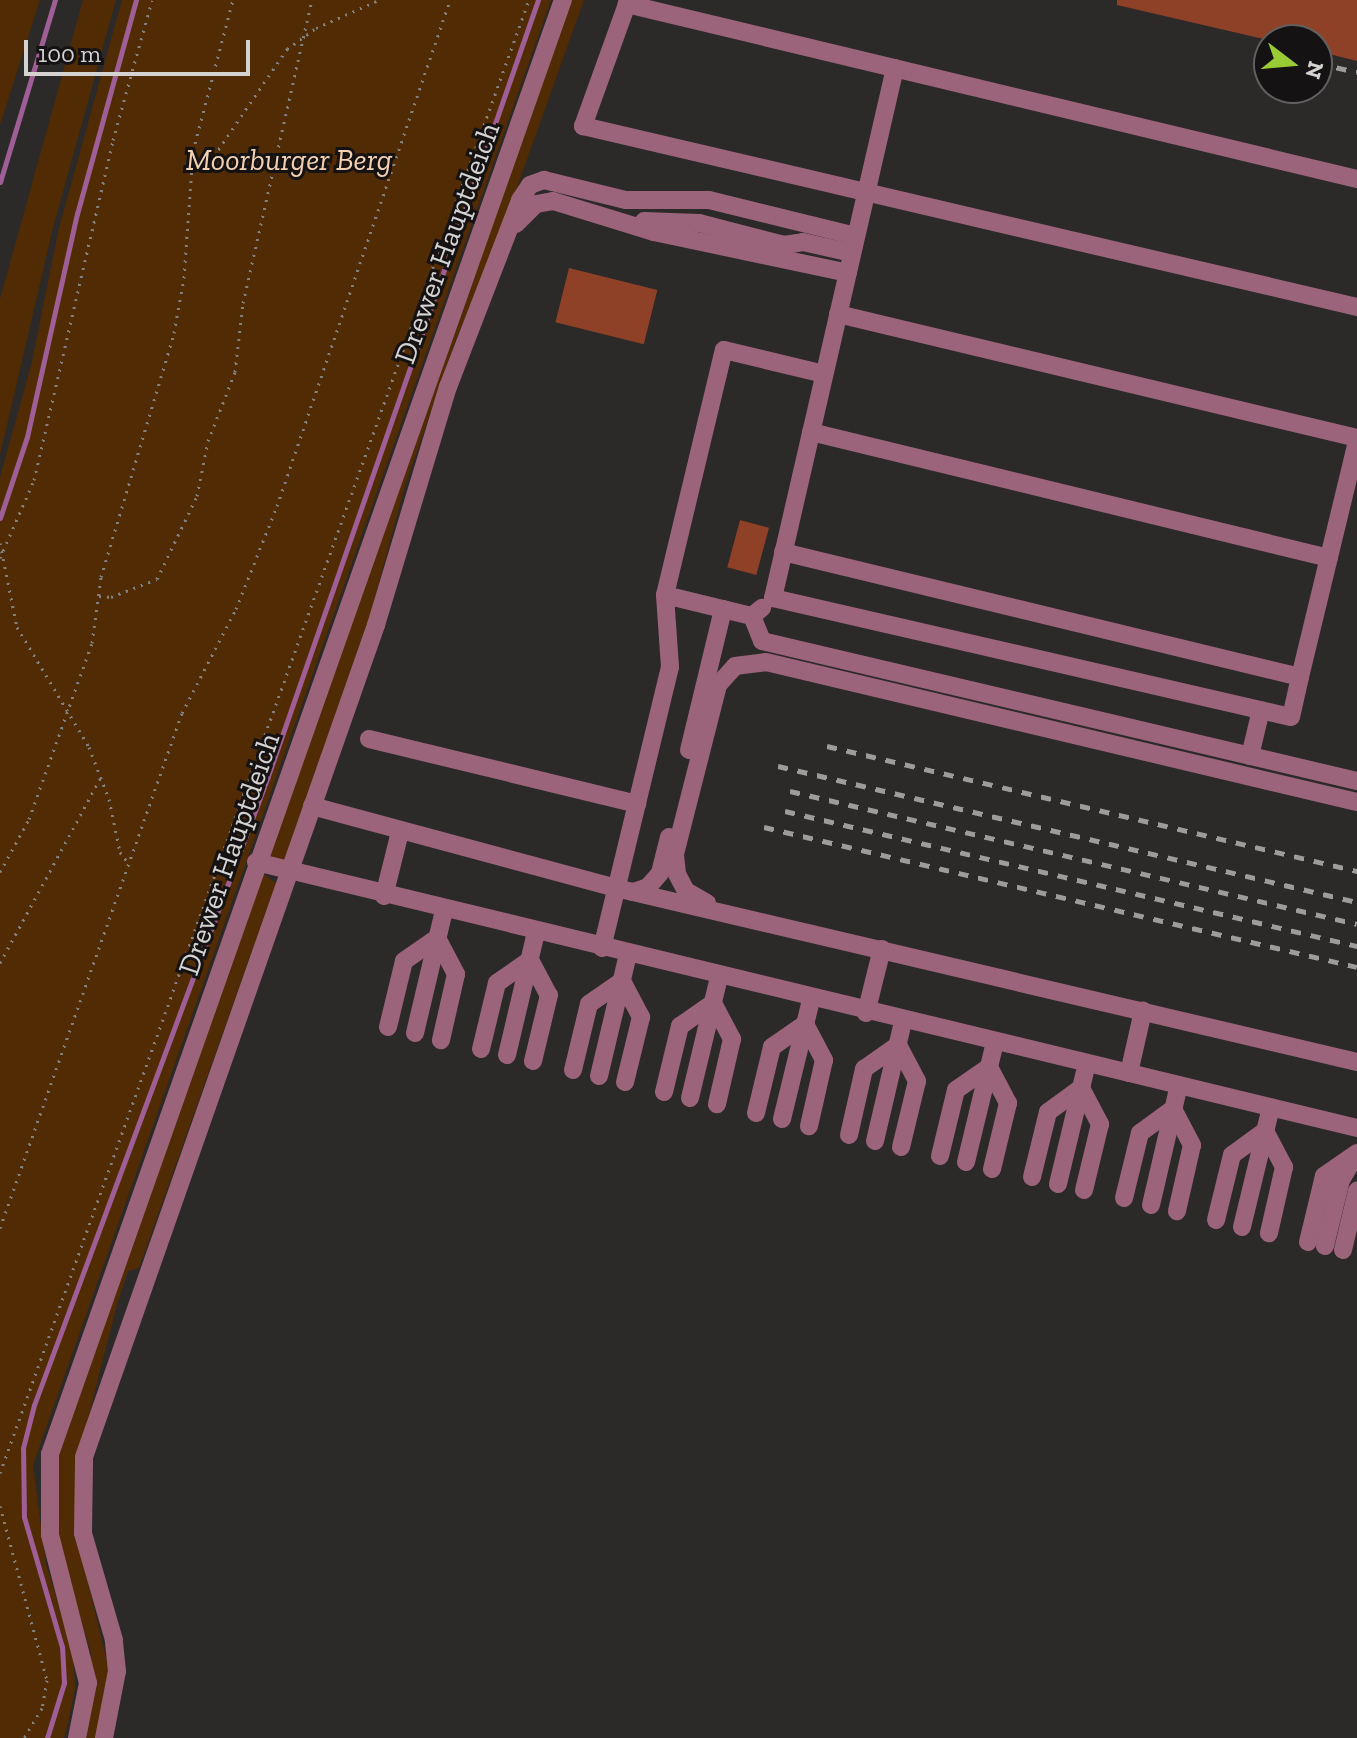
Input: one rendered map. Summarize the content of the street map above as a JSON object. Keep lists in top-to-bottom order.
{
  "streets": {
    "street": ["Drewer Hauptdeich"]
  },
  "parks": ["Moorburger Berg"],
  "scale_bar": "100 m",
  "north": "right"
}
